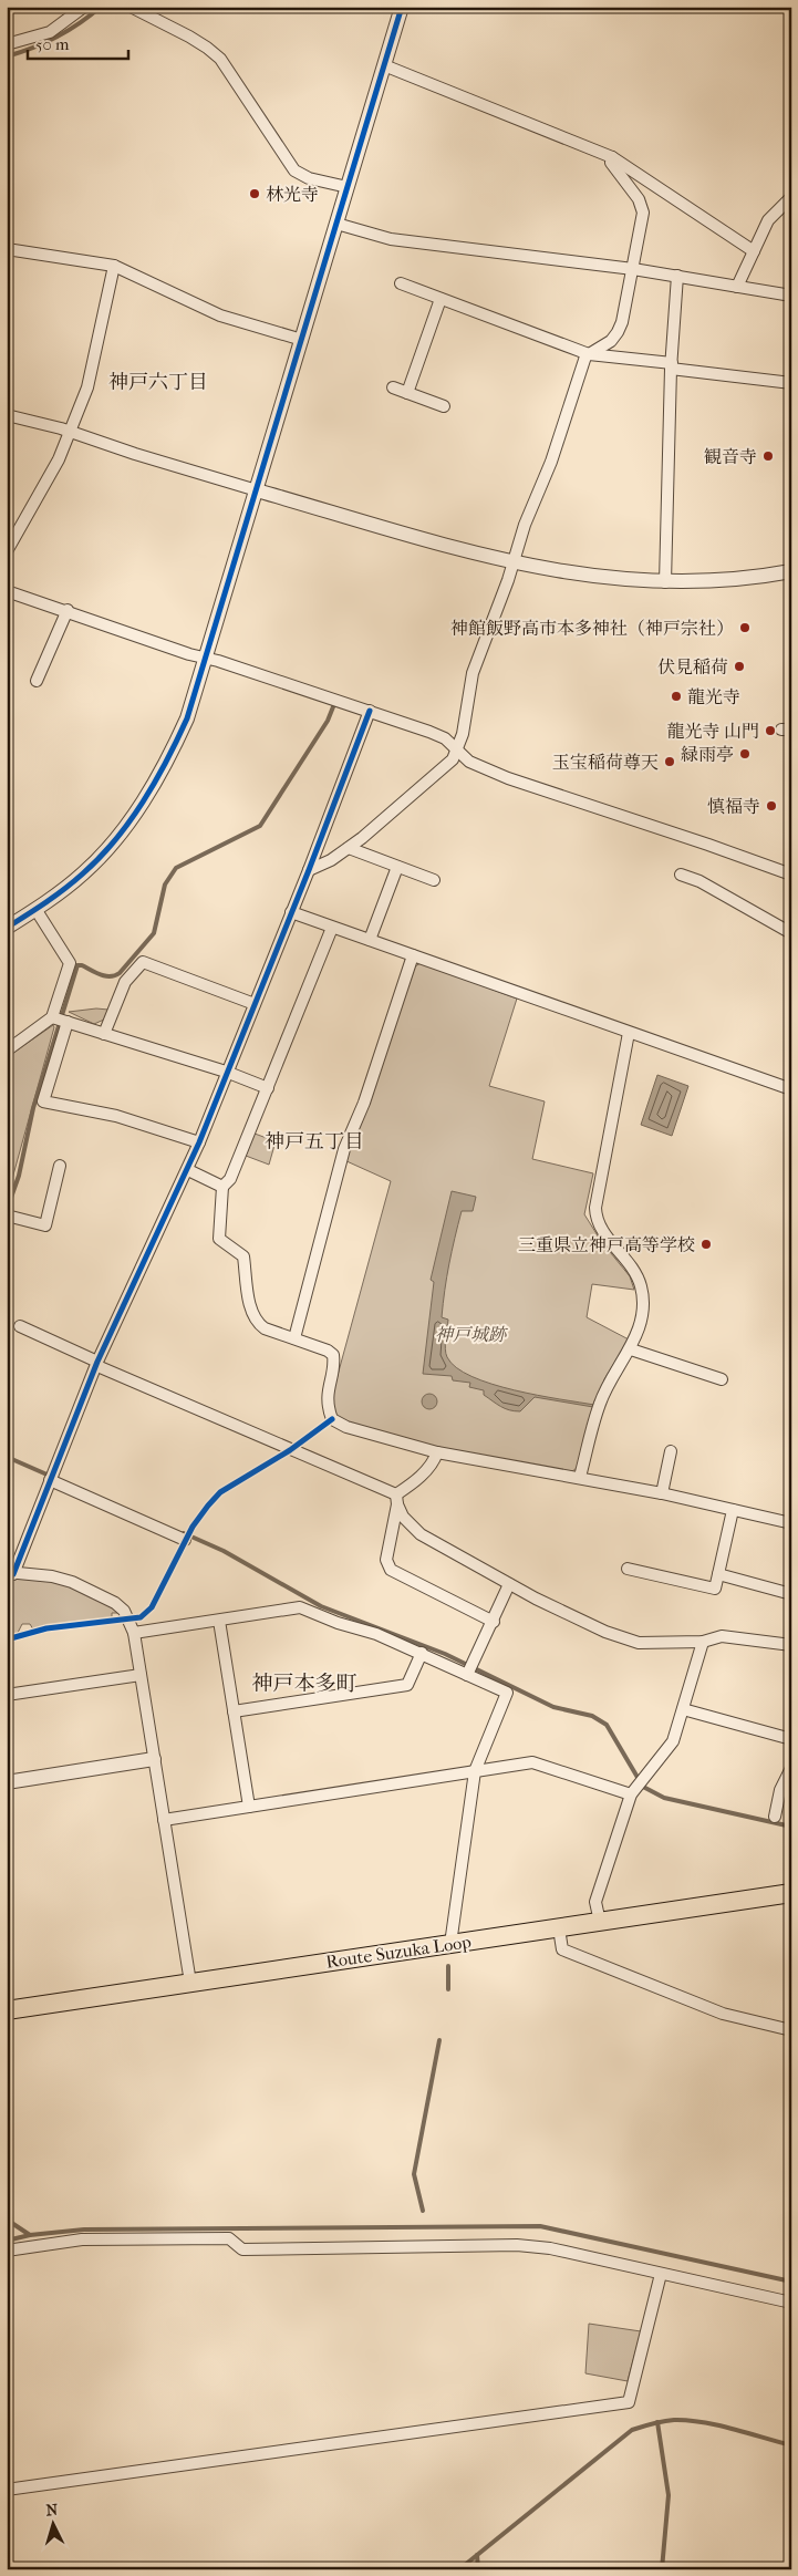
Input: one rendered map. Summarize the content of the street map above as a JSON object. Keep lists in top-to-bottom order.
{
  "streets": {
    "main road": ["Route Suzuka Loop"]
  },
  "districts": ["神戸六丁目", "神戸五丁目", "神戸本多町"],
  "parks": ["神戸城跡"],
  "places": [
    "林光寺",
    "観音寺",
    "神館飯野高市本多神社（神戸宗社）",
    "伏見稲荷",
    "龍光寺",
    "龍光寺 山門",
    "緑雨亭",
    "玉宝稲荷尊天",
    "慎福寺",
    "三重県立神戸高等学校"
  ],
  "scale_bar": "50 m",
  "north": "top"
}
